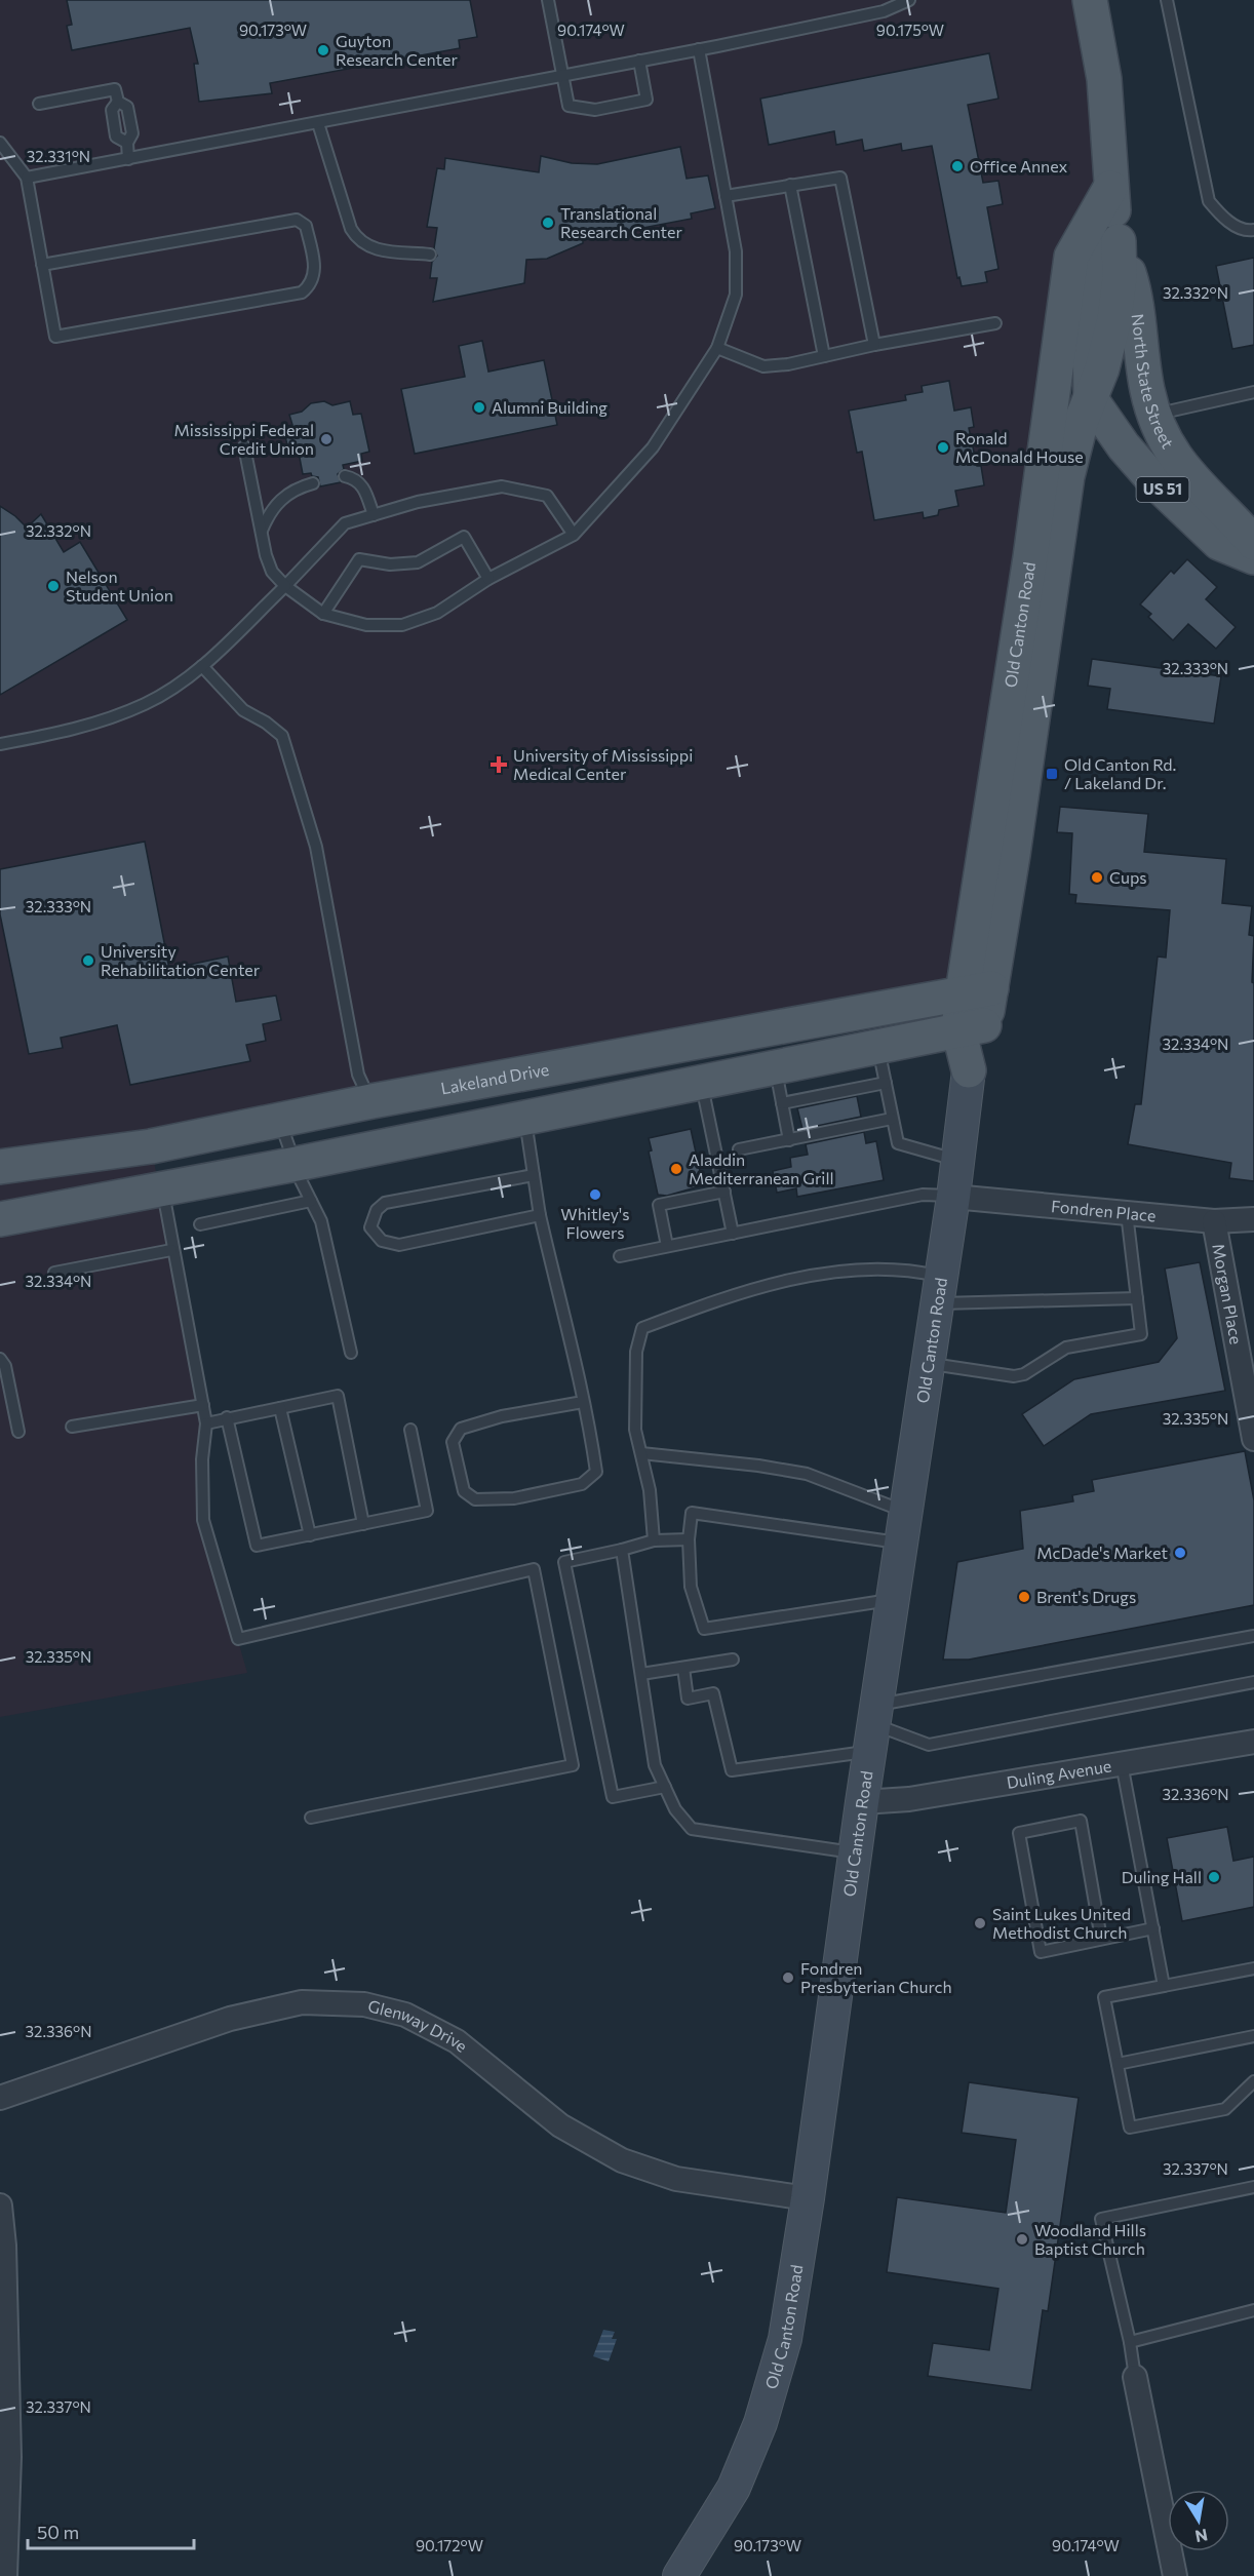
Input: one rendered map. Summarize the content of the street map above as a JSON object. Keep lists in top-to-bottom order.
{
  "streets": {
    "main road": [
      "North State Street",
      "US 51",
      "Old Canton Road",
      "Lakeland Drive"
    ],
    "street": [
      "Fondren Place",
      "Morgan Place",
      "Duling Avenue",
      "Glenway Drive"
    ]
  },
  "crossings": [
    ["North State Street", "US 51"],
    ["North State Street", "Old Canton Road"],
    ["US 51", "Old Canton Road"],
    ["Old Canton Road", "Lakeland Drive"],
    ["Old Canton Road", "Fondren Place"],
    ["Old Canton Road", "Duling Avenue"],
    ["Old Canton Road", "Glenway Drive"],
    ["Fondren Place", "Morgan Place"]
  ],
  "places": {
    "other": [
      "Guyton Research Center",
      "Office Annex",
      "Translational Research Center",
      "Alumni Building",
      "Mississippi Federal Credit Union",
      "Ronald McDonald House",
      "Nelson Student Union",
      "Cups",
      "University Rehabilitation Center",
      "Aladdin Mediterranean Grill",
      "Whitley's Flowers",
      "McDade's Market",
      "Brent's Drugs",
      "Duling Hall",
      "Saint Lukes United Methodist Church",
      "Fondren Presbyterian Church",
      "Woodland Hills Baptist Church"
    ],
    "health": ["University of Mississippi Medical Center"],
    "transit": ["Old Canton Rd. / Lakeland Dr."]
  },
  "scale_bar": "50 m",
  "north": "bottom",
  "coordinates": [
    "90.173°W",
    "90.174°W",
    "90.175°W",
    "32.331°N",
    "32.332°N",
    "32.333°N",
    "32.334°N",
    "32.335°N",
    "32.336°N",
    "32.337°N",
    "90.172°W"
  ]
}
